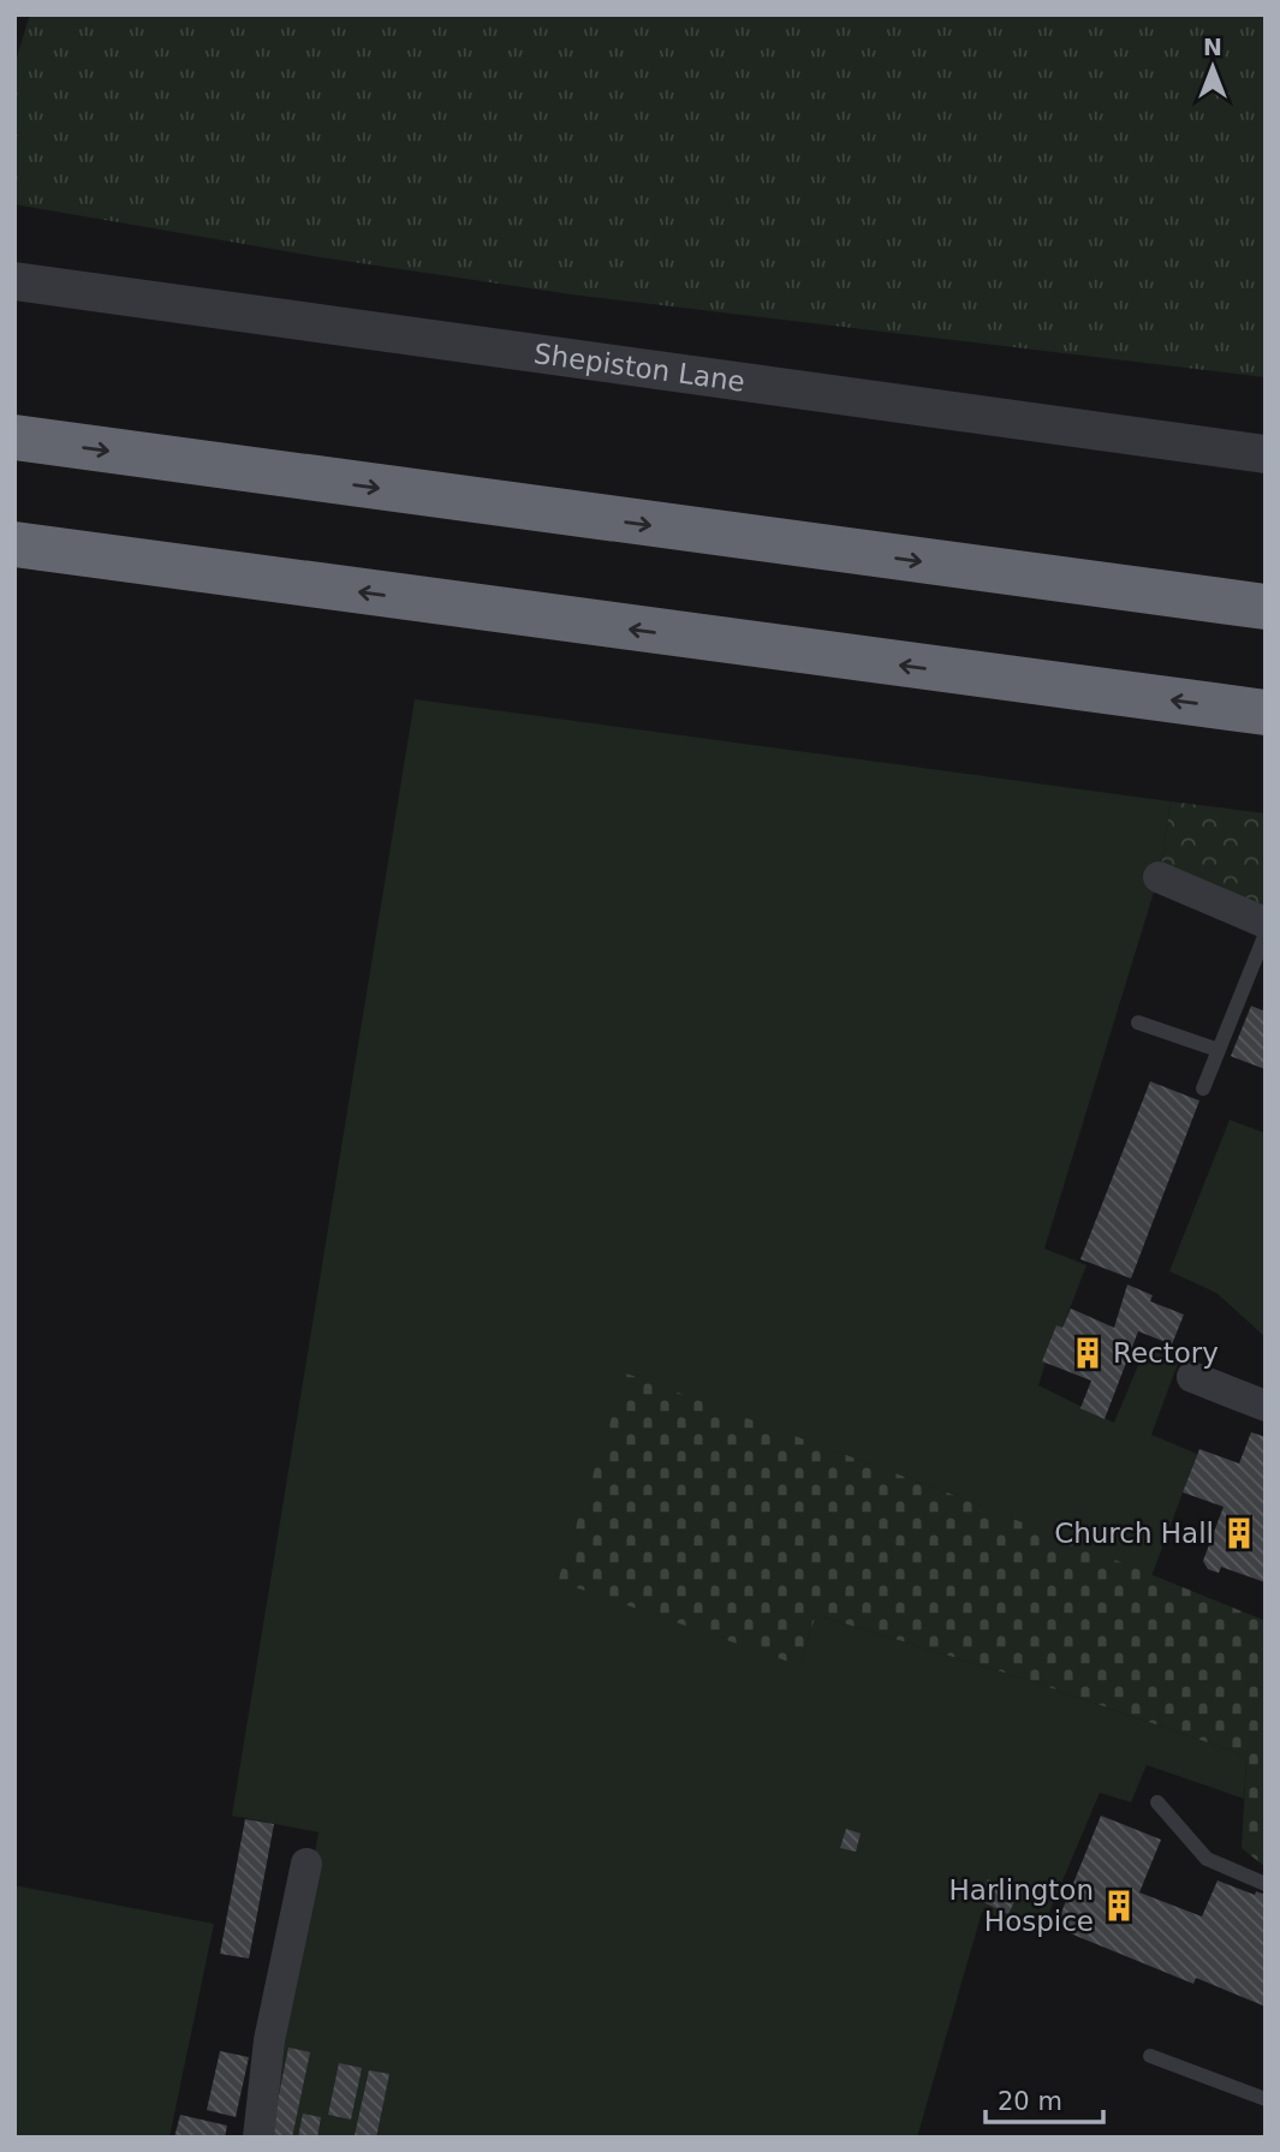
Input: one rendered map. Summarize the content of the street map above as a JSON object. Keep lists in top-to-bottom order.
{
  "streets": {
    "street": ["Shepiston Lane"]
  },
  "places": {
    "building": ["Rectory", "Church Hall", "Harlington Hospice"]
  },
  "scale_bar": "20 m",
  "north": "top"
}
